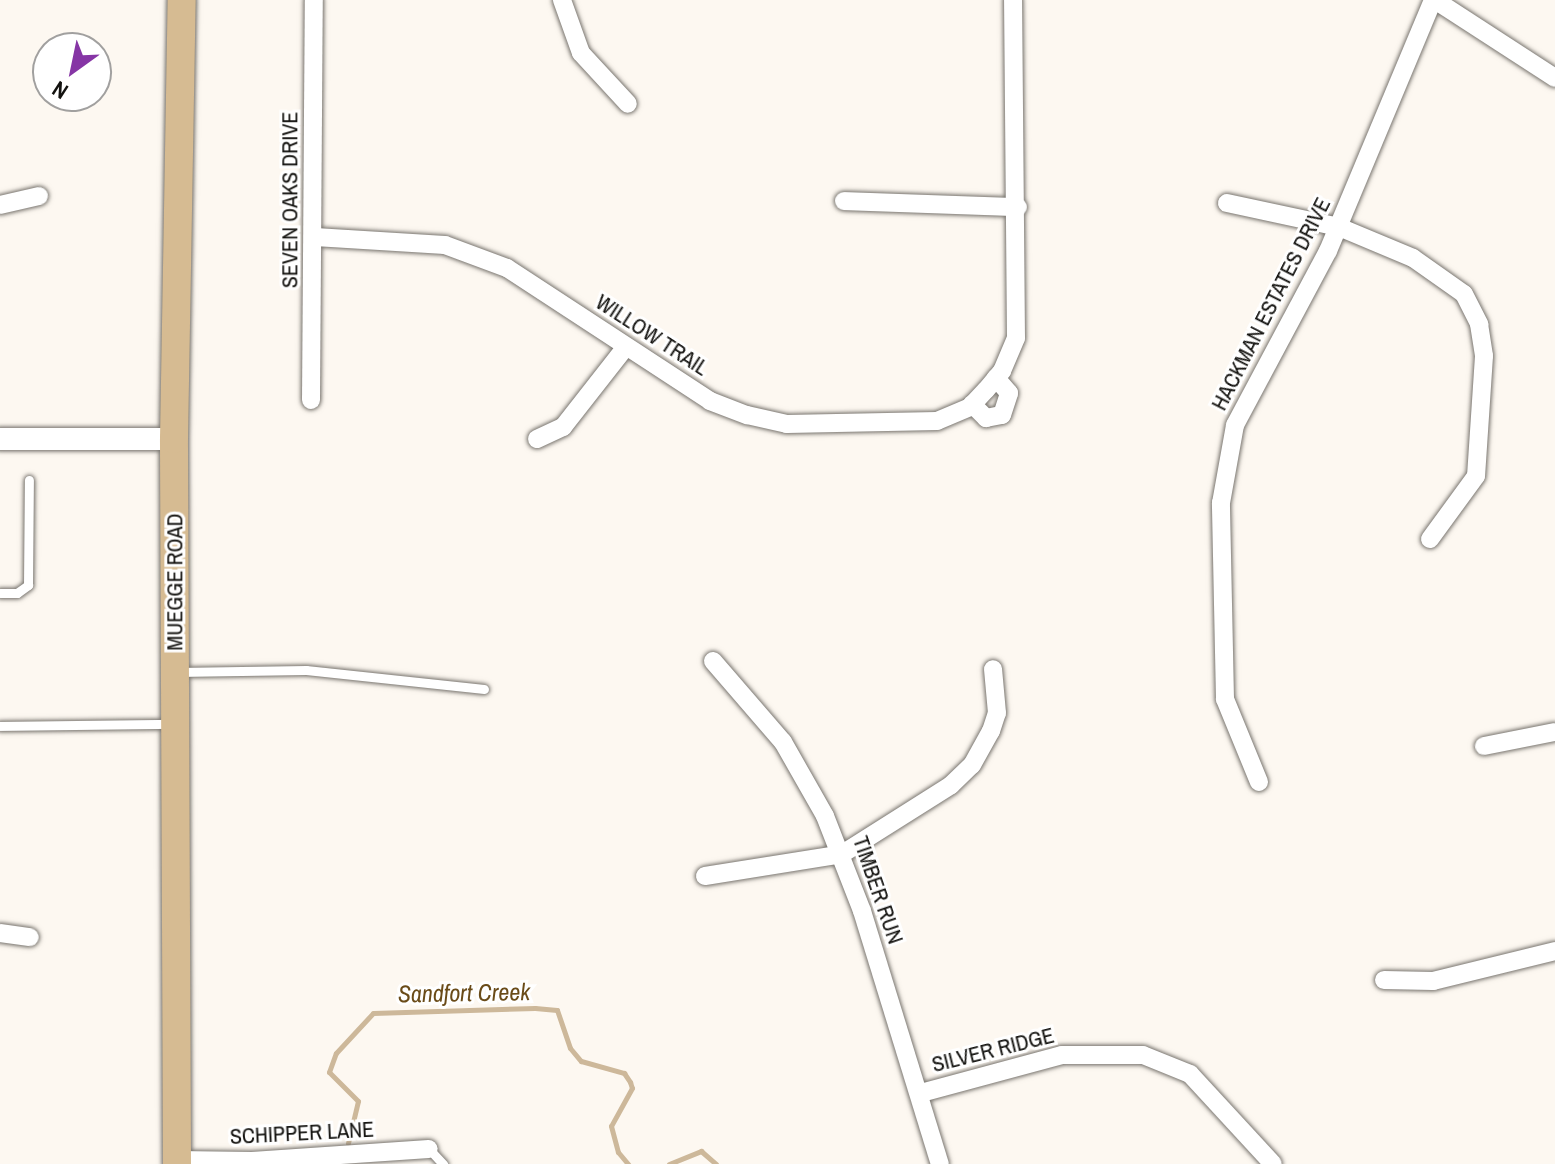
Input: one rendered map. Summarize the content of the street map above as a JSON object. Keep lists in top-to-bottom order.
{
  "streets": {
    "main road": ["MUEGGE ROAD"],
    "street": [
      "SEVEN OAKS DRIVE",
      "HACKMAN ESTATES DRIVE",
      "WILLOW TRAIL",
      "TIMBER RUN",
      "SILVER RIDGE",
      "SCHIPPER LANE"
    ]
  },
  "crossings": [
    ["SEVEN OAKS DRIVE", "WILLOW TRAIL"],
    ["MUEGGE ROAD", "SCHIPPER LANE"],
    ["TIMBER RUN", "SILVER RIDGE"]
  ],
  "water": ["Sandfort Creek"],
  "north": "bottom left"
}
